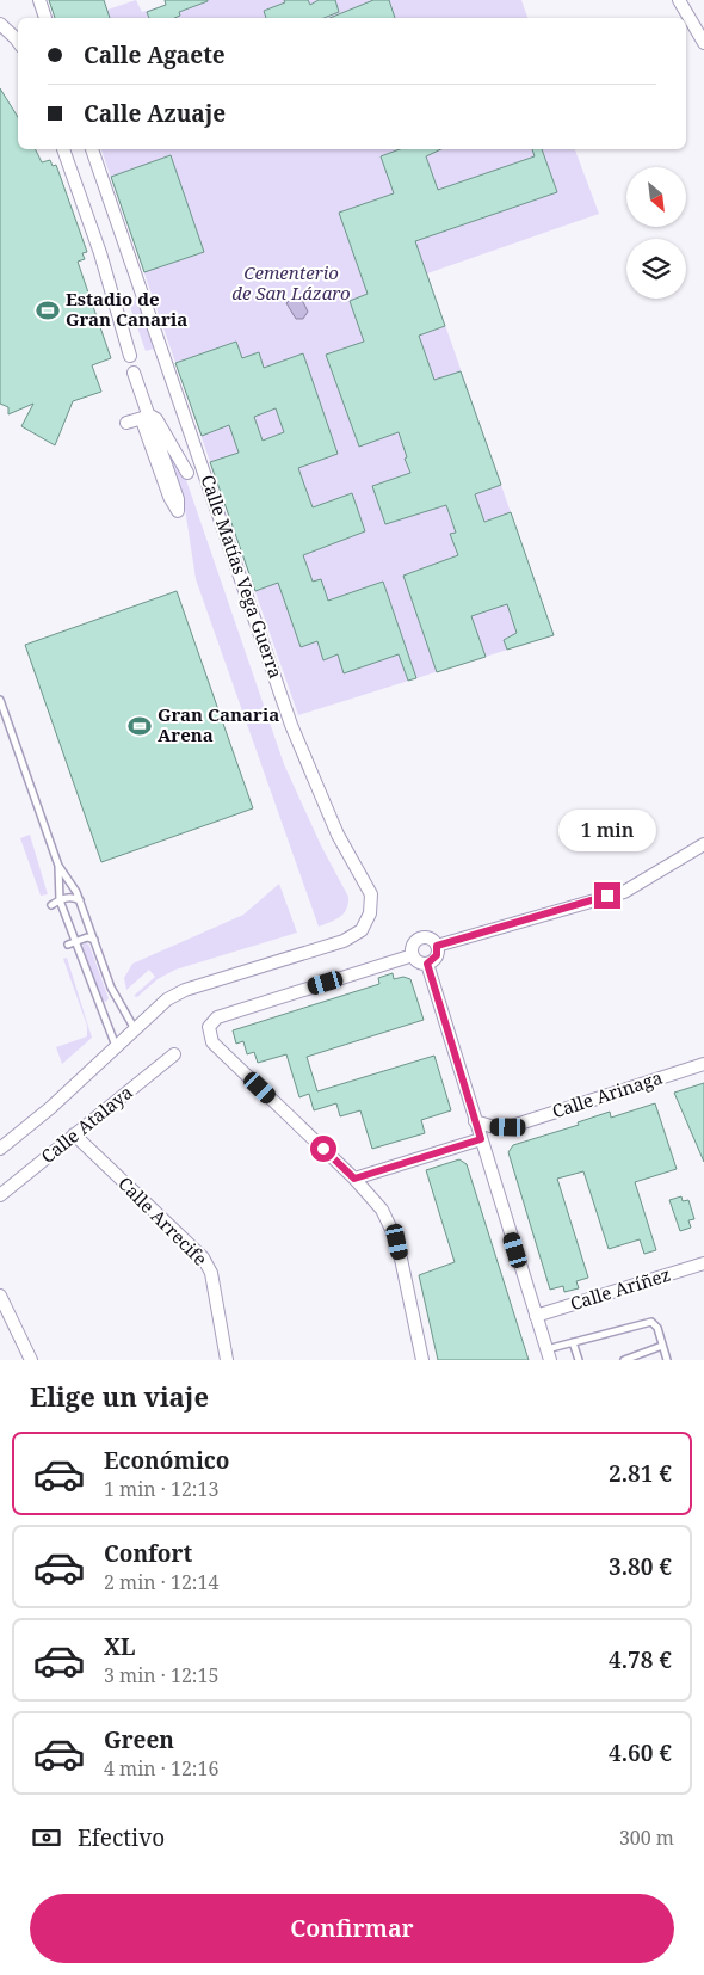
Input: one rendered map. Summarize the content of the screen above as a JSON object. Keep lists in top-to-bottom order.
{
  "streets": {
    "street": [
      "Calle Matías Vega Guerra",
      "Calle Arinaga",
      "Calle Atalaya",
      "Calle Arrecife",
      "Calle Aríñez"
    ]
  },
  "crossings": [
    ["Calle Atalaya", "Calle Arrecife"]
  ],
  "parks": ["Cementerio de San Lázaro"],
  "places": {
    "sports": ["Estadio de Gran Canaria", "Gran Canaria Arena"]
  },
  "north": "bottom right",
  "page": {
    "banner": ["Calle Agaete", "Calle Azuaje"],
    "bubble": "1 min",
    "heading": "Elige un viaje",
    "list": [
      {
        "name": "Económico",
        "note": "1 min · 12:13",
        "value": "2.81 €"
      },
      {
        "name": "Confort",
        "note": "2 min · 12:14",
        "value": "3.80 €"
      },
      {
        "name": "XL",
        "note": "3 min · 12:15",
        "value": "4.78 €"
      },
      {
        "name": "Green",
        "note": "4 min · 12:16",
        "value": "4.60 €"
      }
    ],
    "pay": ["Efectivo", "300 m"],
    "buttons": "Confirmar"
  }
}
